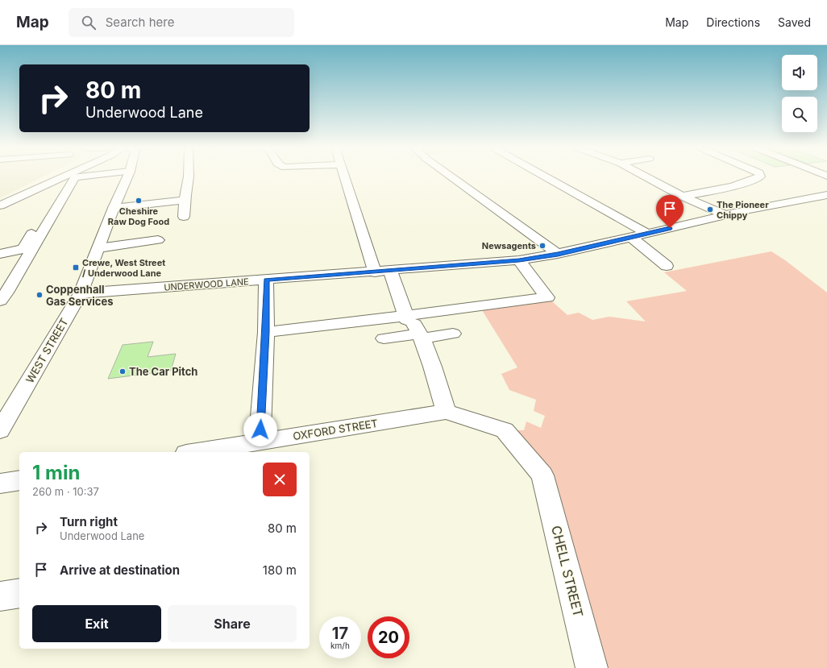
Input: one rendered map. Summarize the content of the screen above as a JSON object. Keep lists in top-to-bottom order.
{
  "streets": {
    "street": [
      "UNDERWOOD LANE",
      "WEST STREET",
      "OXFORD STREET",
      "CHELL STREET"
    ]
  },
  "crossings": [
    ["UNDERWOOD LANE", "WEST STREET"],
    ["OXFORD STREET", "CHELL STREET"]
  ],
  "places": {
    "other": [
      "Cheshire Raw Dog Food",
      "The Pioneer Chippy",
      "Newsagents",
      "Coppenhall Gas Services",
      "The Car Pitch"
    ],
    "transit": ["Crewe, West Street / Underwood Lane"]
  },
  "page": {
    "header": "Map",
    "search": "Search here",
    "nav": ["Map", "Directions", "Saved"],
    "turn": ["80 m", "Underwood Lane"],
    "heading": ["1 min", "260 m · 10:37"],
    "list": [
      {
        "name": "Turn right",
        "note": "Underwood Lane",
        "value": "80 m"
      },
      {
        "name": "Arrive at destination",
        "value": "180 m"
      }
    ],
    "buttons": ["Exit", "Share"],
    "speed": "17 km/h",
    "limit": "20"
  }
}
